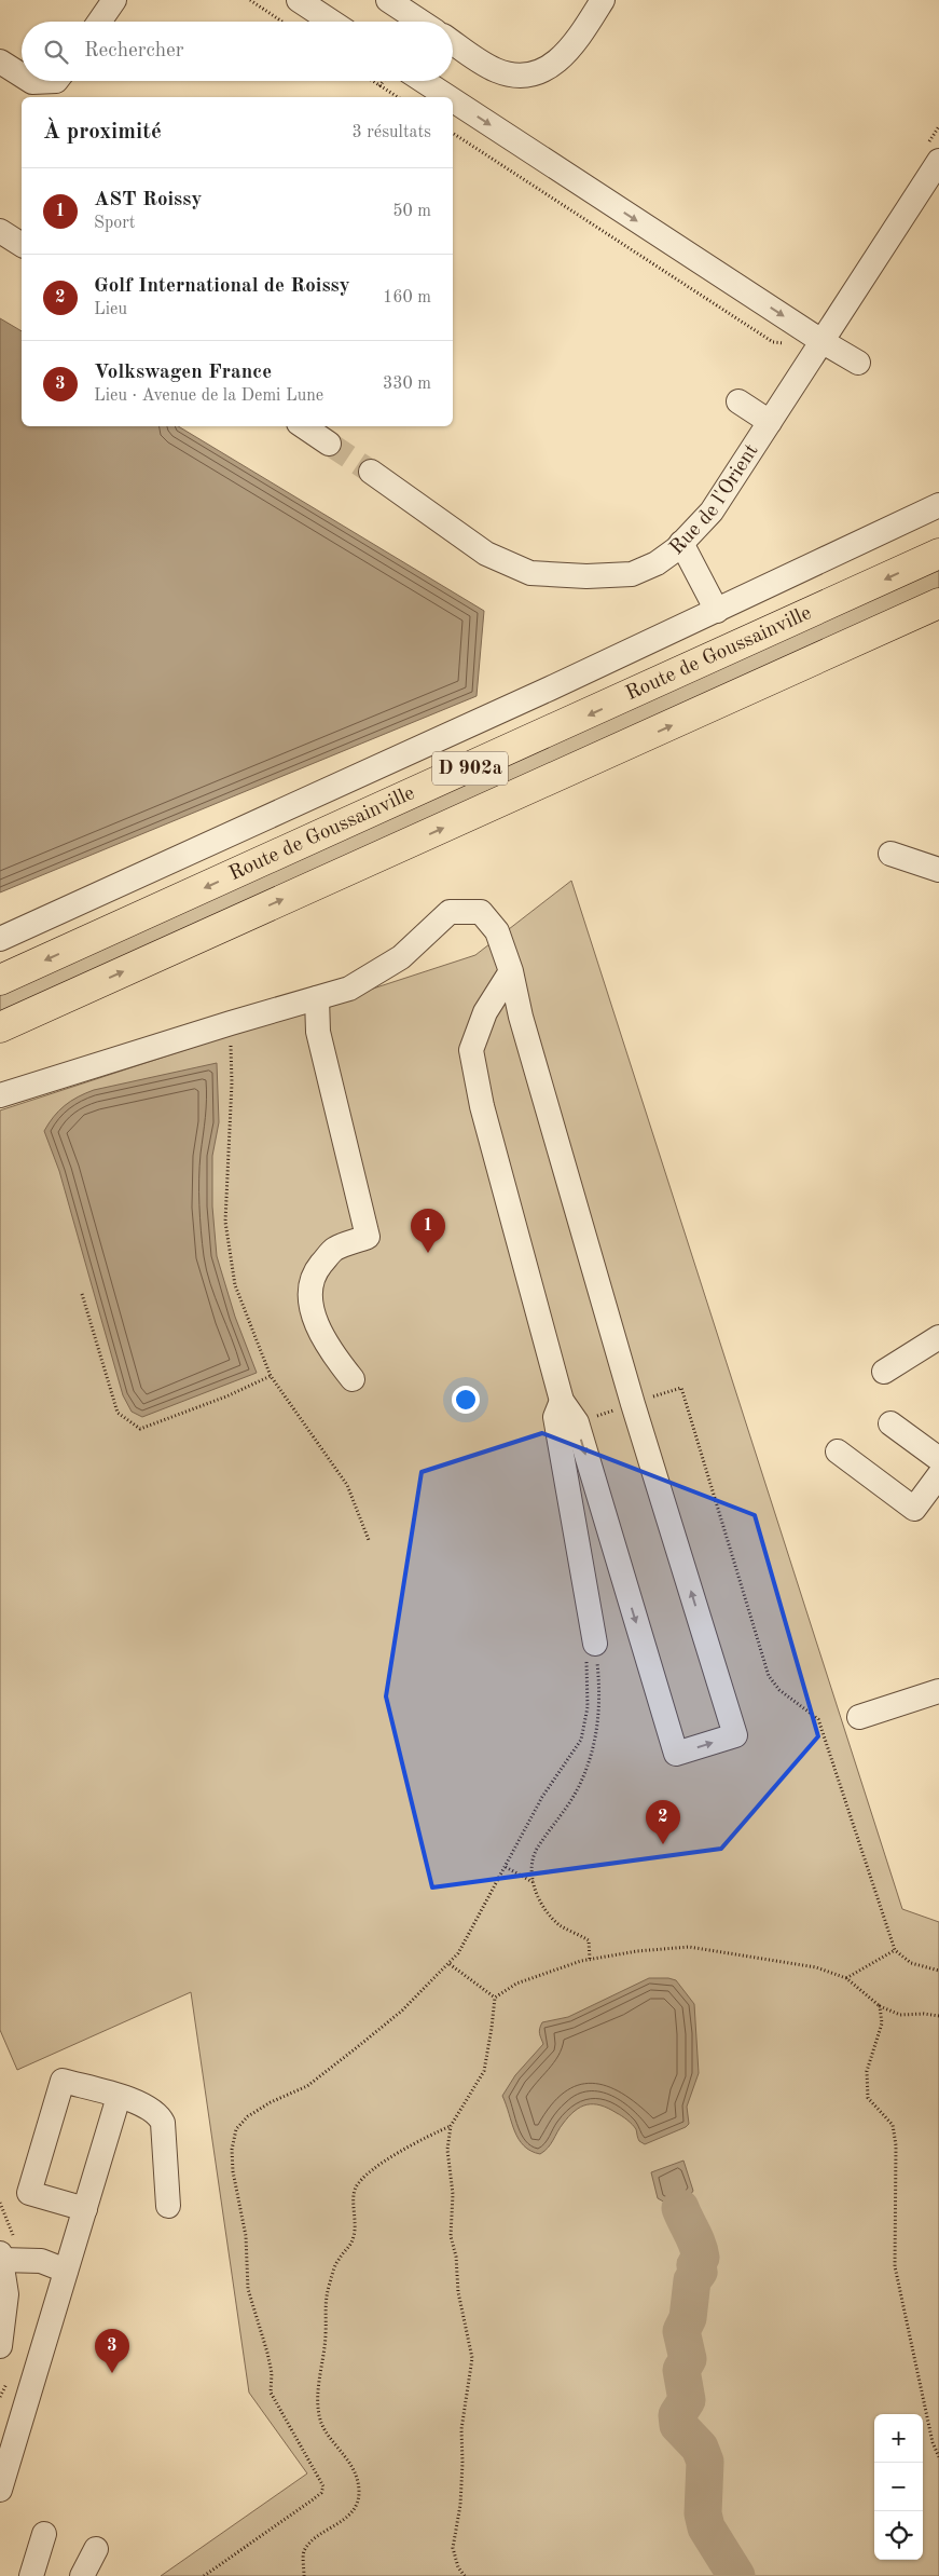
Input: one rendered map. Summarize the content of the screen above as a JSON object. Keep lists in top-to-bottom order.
{
  "streets": {
    "main road": ["Route de Goussainville", "D 902a"],
    "street": ["Rue de l'Orient"]
  },
  "page": {
    "search": "Rechercher",
    "heading": ["À proximité", "3 résultats"],
    "list": [
      {
        "mark": "1",
        "name": "AST Roissy",
        "note": "Sport",
        "value": "50 m"
      },
      {
        "mark": "2",
        "name": "Golf International de Roissy",
        "note": "Lieu",
        "value": "160 m"
      },
      {
        "mark": "3",
        "name": "Volkswagen France",
        "note": "Lieu · Avenue de la Demi Lune",
        "value": "330 m"
      }
    ],
    "pins": ["1", "2", "3"],
    "map_buttons": ["+", "−"]
  }
}
